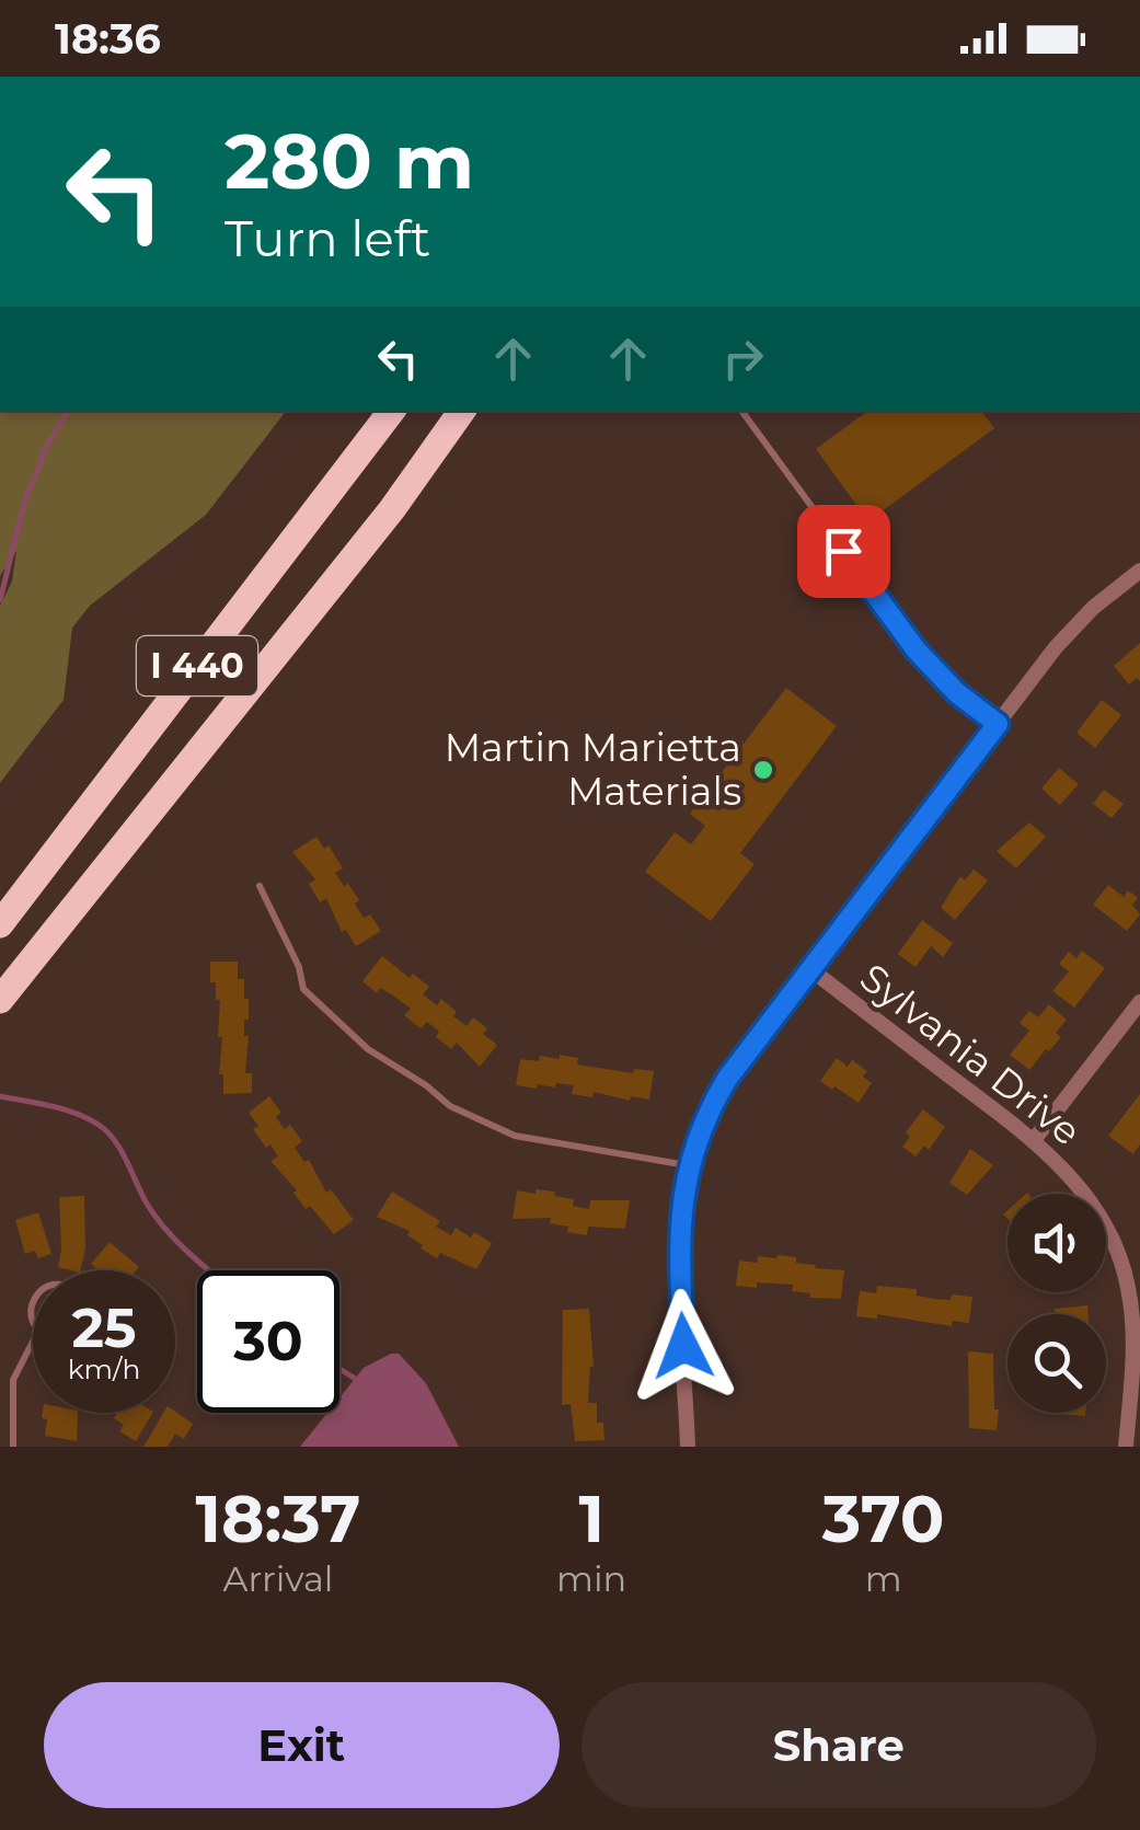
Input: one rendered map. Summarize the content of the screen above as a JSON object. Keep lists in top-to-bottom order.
{
  "streets": {
    "highway": ["I 440"],
    "street": ["Sylvania Drive"]
  },
  "places": ["Martin Marietta Materials"],
  "page": {
    "status": "18:36",
    "turn": ["280 m", "Turn left"],
    "speed": "25 km/h",
    "limit": "30",
    "eta": [
      "18:37",
      "Arrival",
      "1",
      "min",
      "370",
      "m"
    ],
    "buttons": ["Exit", "Share"]
  }
}
